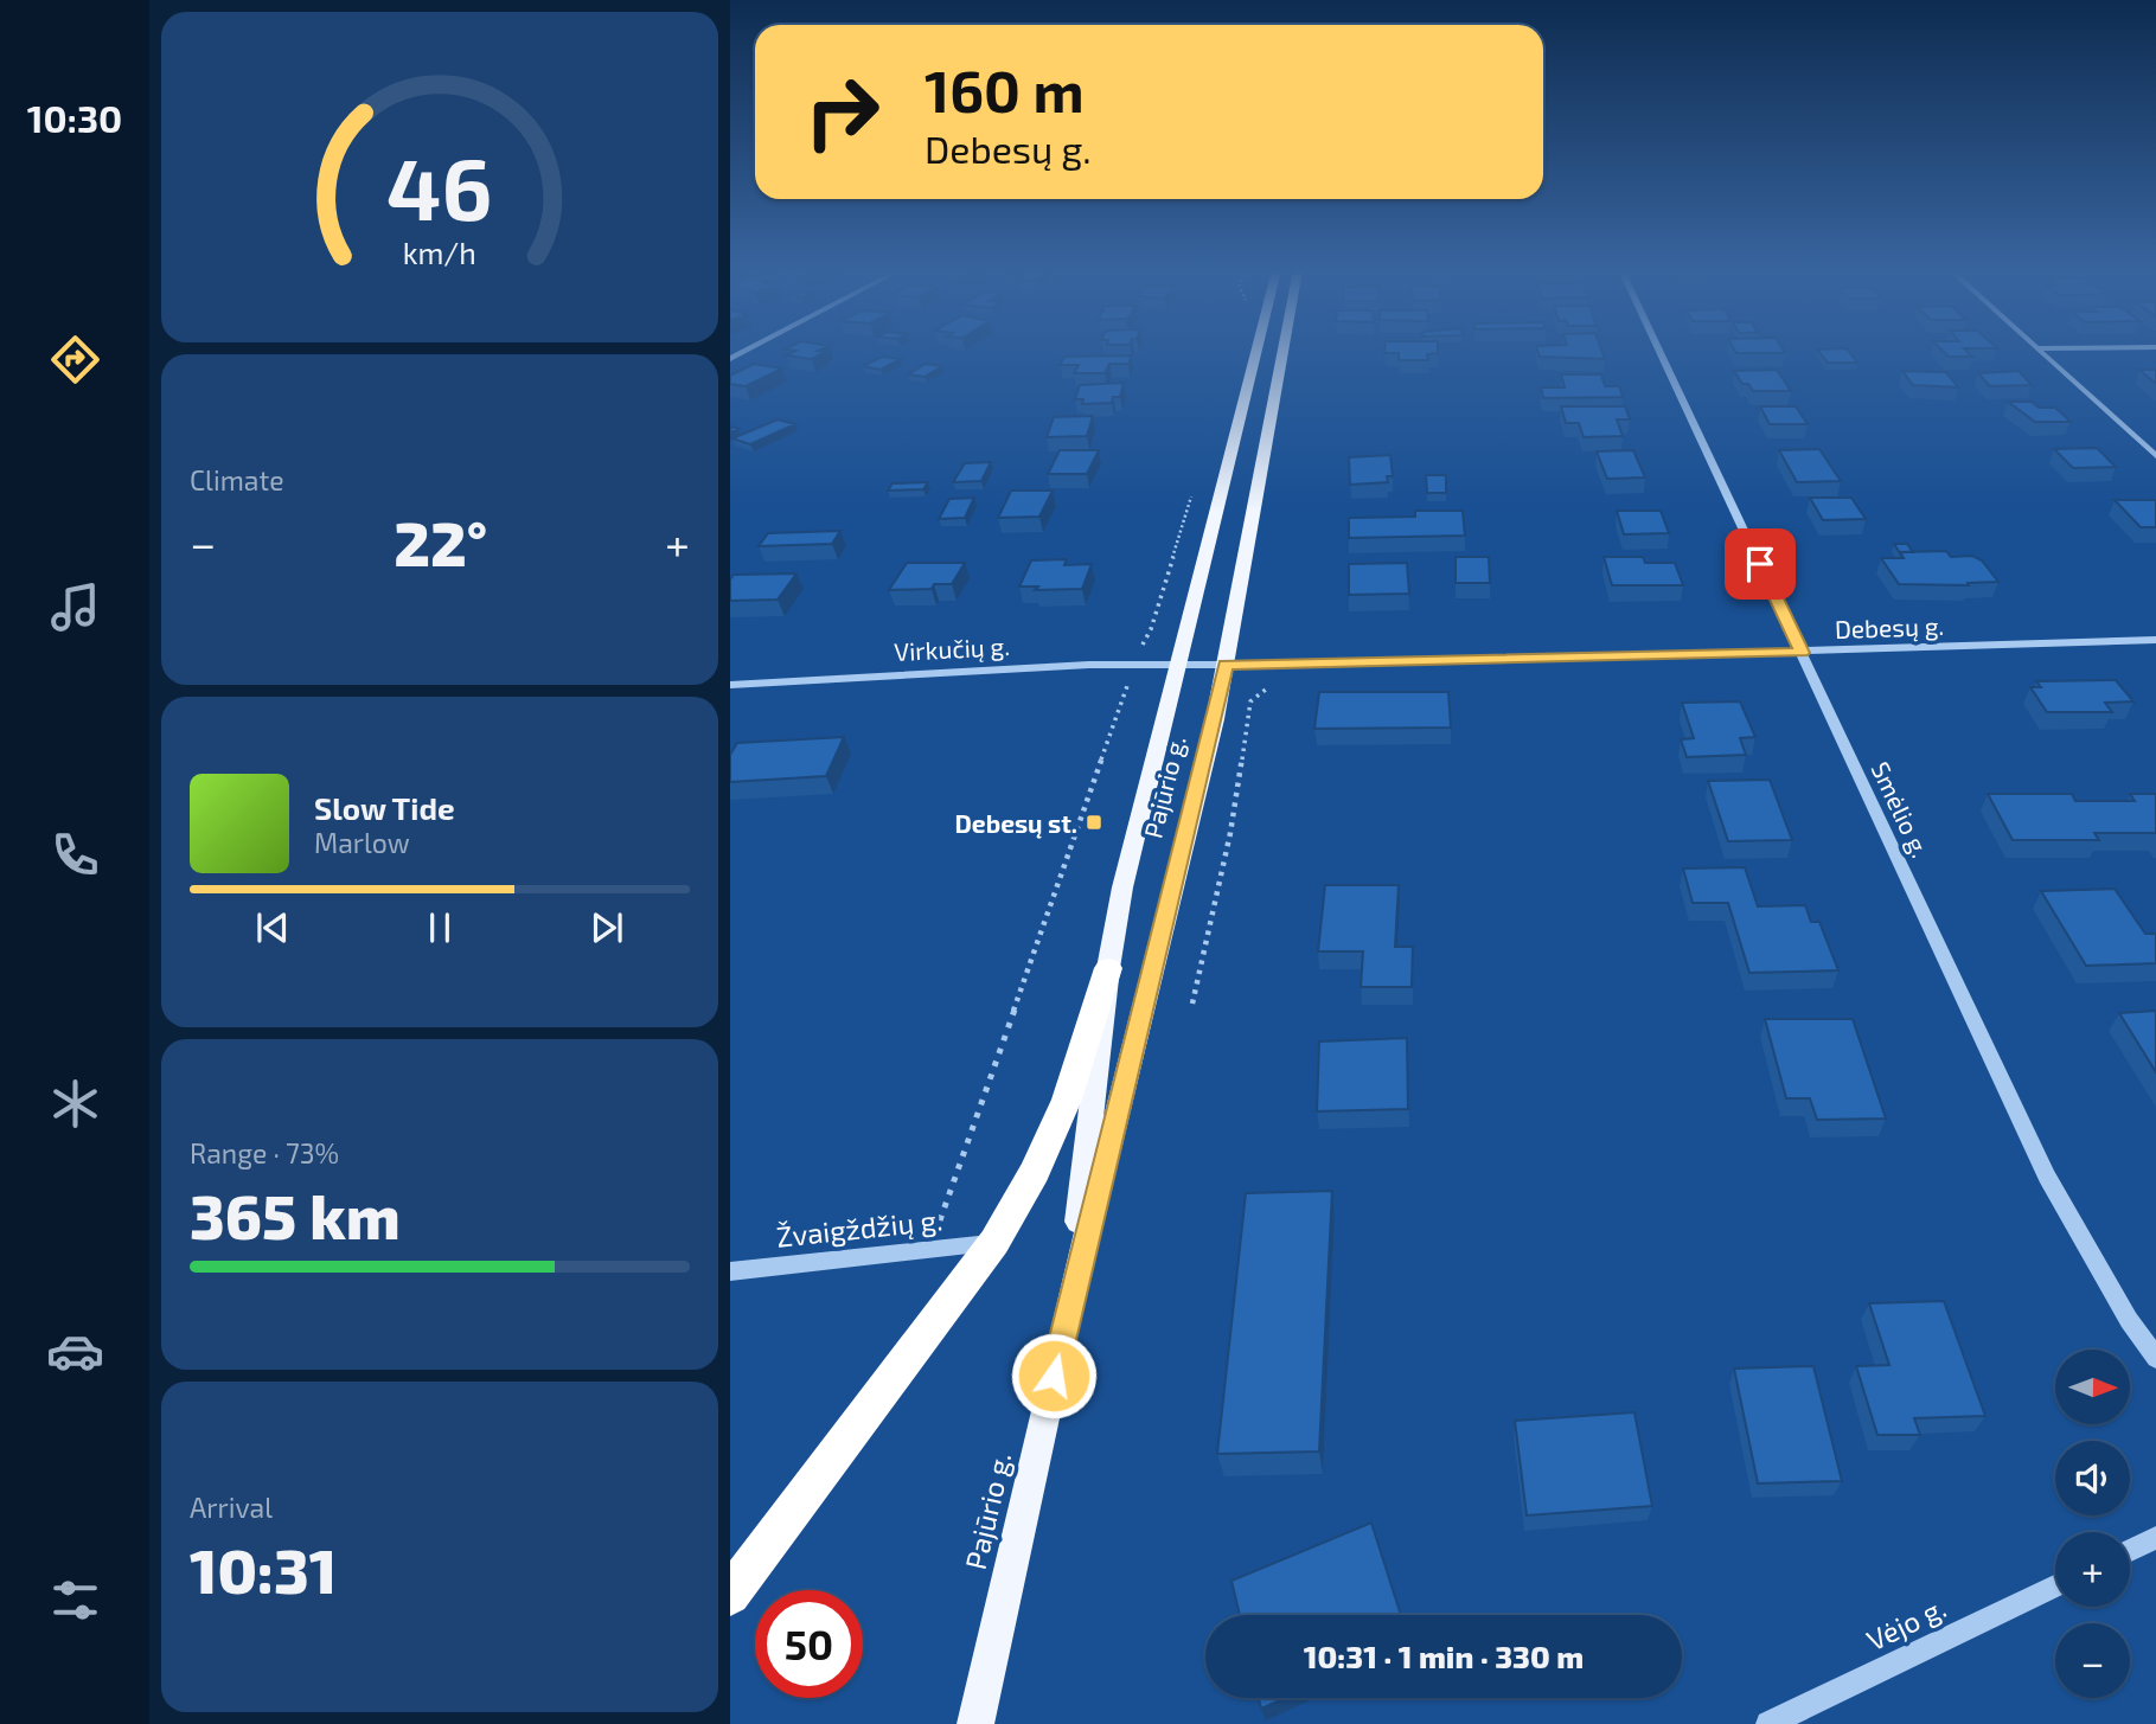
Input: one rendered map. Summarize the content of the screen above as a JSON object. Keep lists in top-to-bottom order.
{
  "streets": {
    "main road": ["Pajūrio g."],
    "street": [
      "Debesų g.",
      "Virkučių g.",
      "Smėlio g.",
      "Žvaigždžių g.",
      "Vėjo g."
    ]
  },
  "crossings": [
    ["Debesų g.", "Virkučių g."],
    ["Debesų g.", "Pajūrio g."],
    ["Debesų g.", "Smėlio g."],
    ["Virkučių g.", "Pajūrio g."]
  ],
  "places": {
    "transit": ["Debesų st."]
  },
  "north": "right",
  "page": {
    "tabs": "10:30",
    "turn": ["160 m", "Debesų g."],
    "tile": [
      "Climate",
      ["Range · 73%", "365 km"],
      ["Arrival", "10:31"]
    ],
    "heat": ["−", "22°", "+"],
    "song": ["Slow Tide", "Marlow"],
    "map_buttons": ["+", "−"],
    "limit": "50",
    "trip": "10:31 · 1 min · 330 m",
    "gauge": ["46", "km/h"]
  }
}
